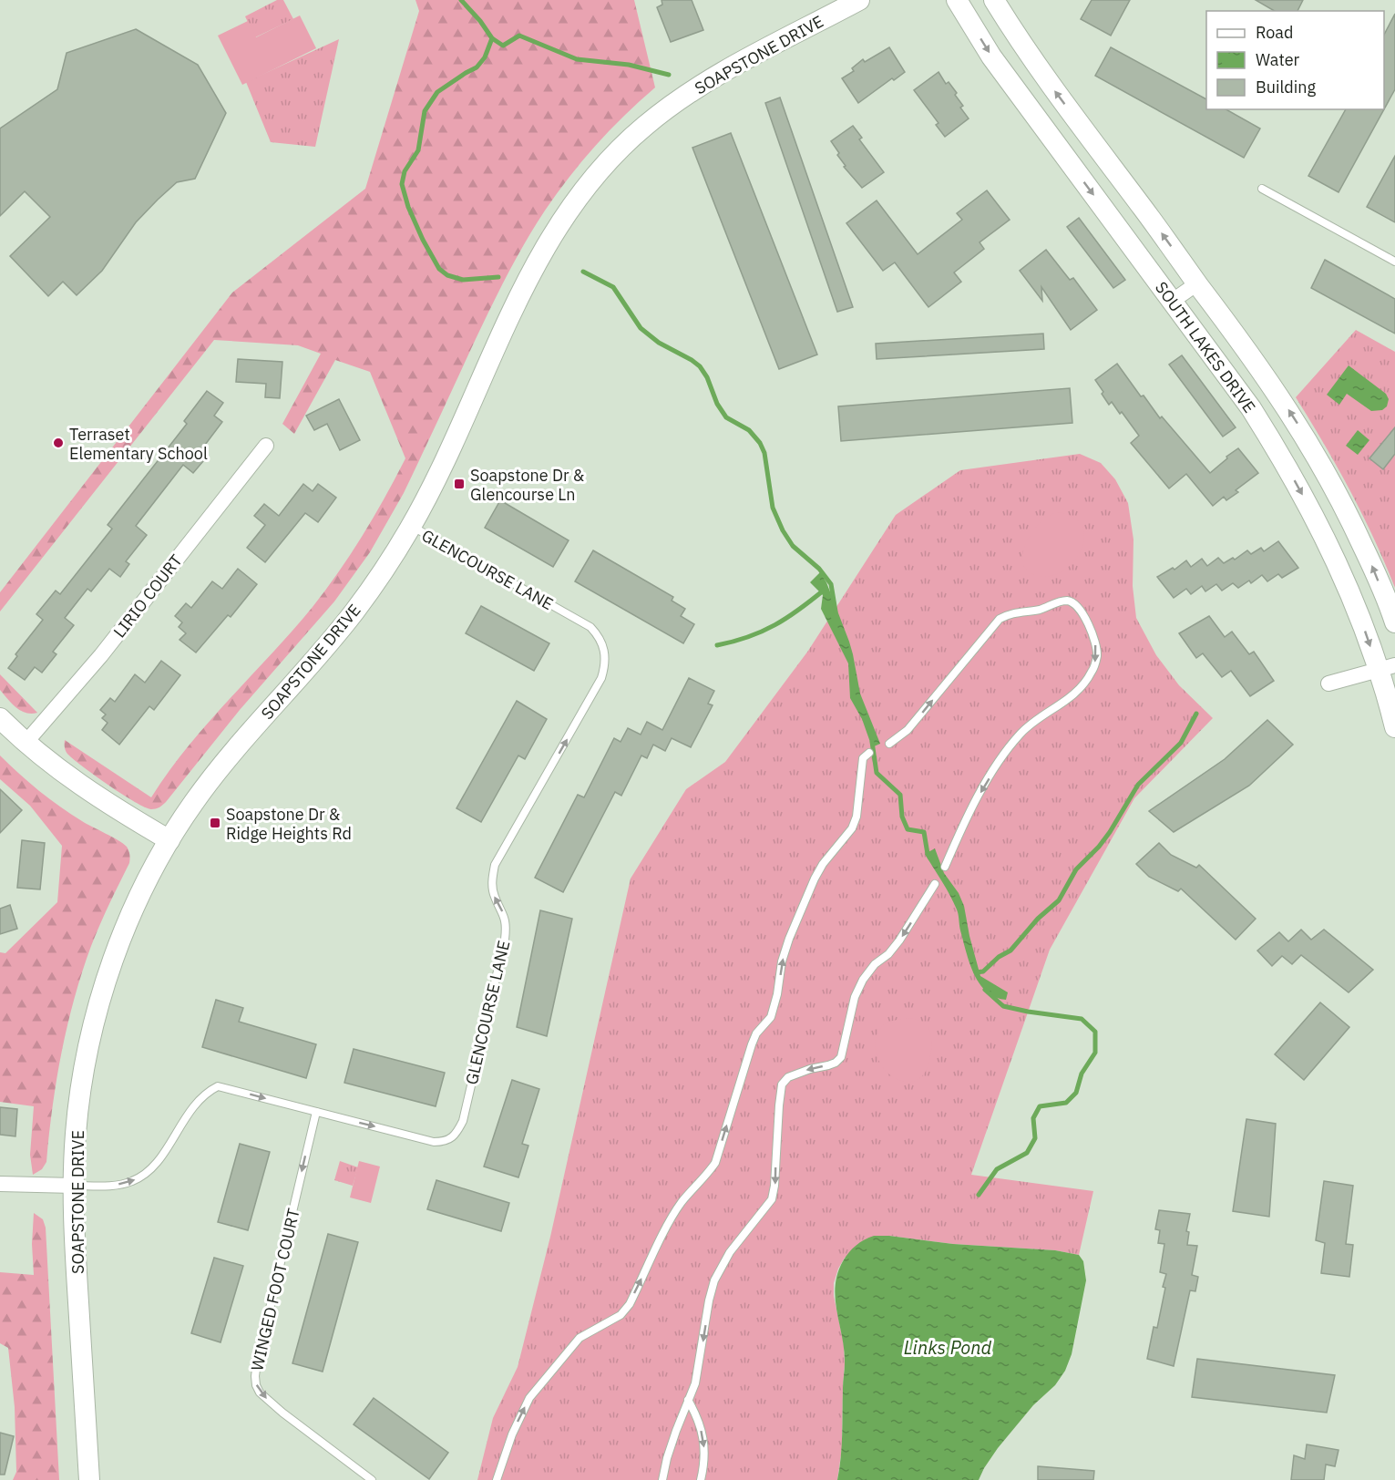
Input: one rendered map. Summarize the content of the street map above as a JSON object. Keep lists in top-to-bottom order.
{
  "streets": {
    "street": ["SOAPSTONE DRIVE", "SOUTH LAKES DRIVE", "LIRIO COURT"],
    "lane": ["GLENCOURSE LANE", "WINGED FOOT COURT"]
  },
  "crossings": [
    ["SOAPSTONE DRIVE", "GLENCOURSE LANE"],
    ["GLENCOURSE LANE", "WINGED FOOT COURT"]
  ],
  "one_way": ["WINGED FOOT COURT"],
  "water": ["Links Pond"],
  "places": {
    "other": ["Terraset Elementary School"],
    "transit": ["Soapstone Dr & Glencourse Ln", "Soapstone Dr & Ridge Heights Rd"]
  },
  "legend": ["Road", "Water", "Building"]
}
